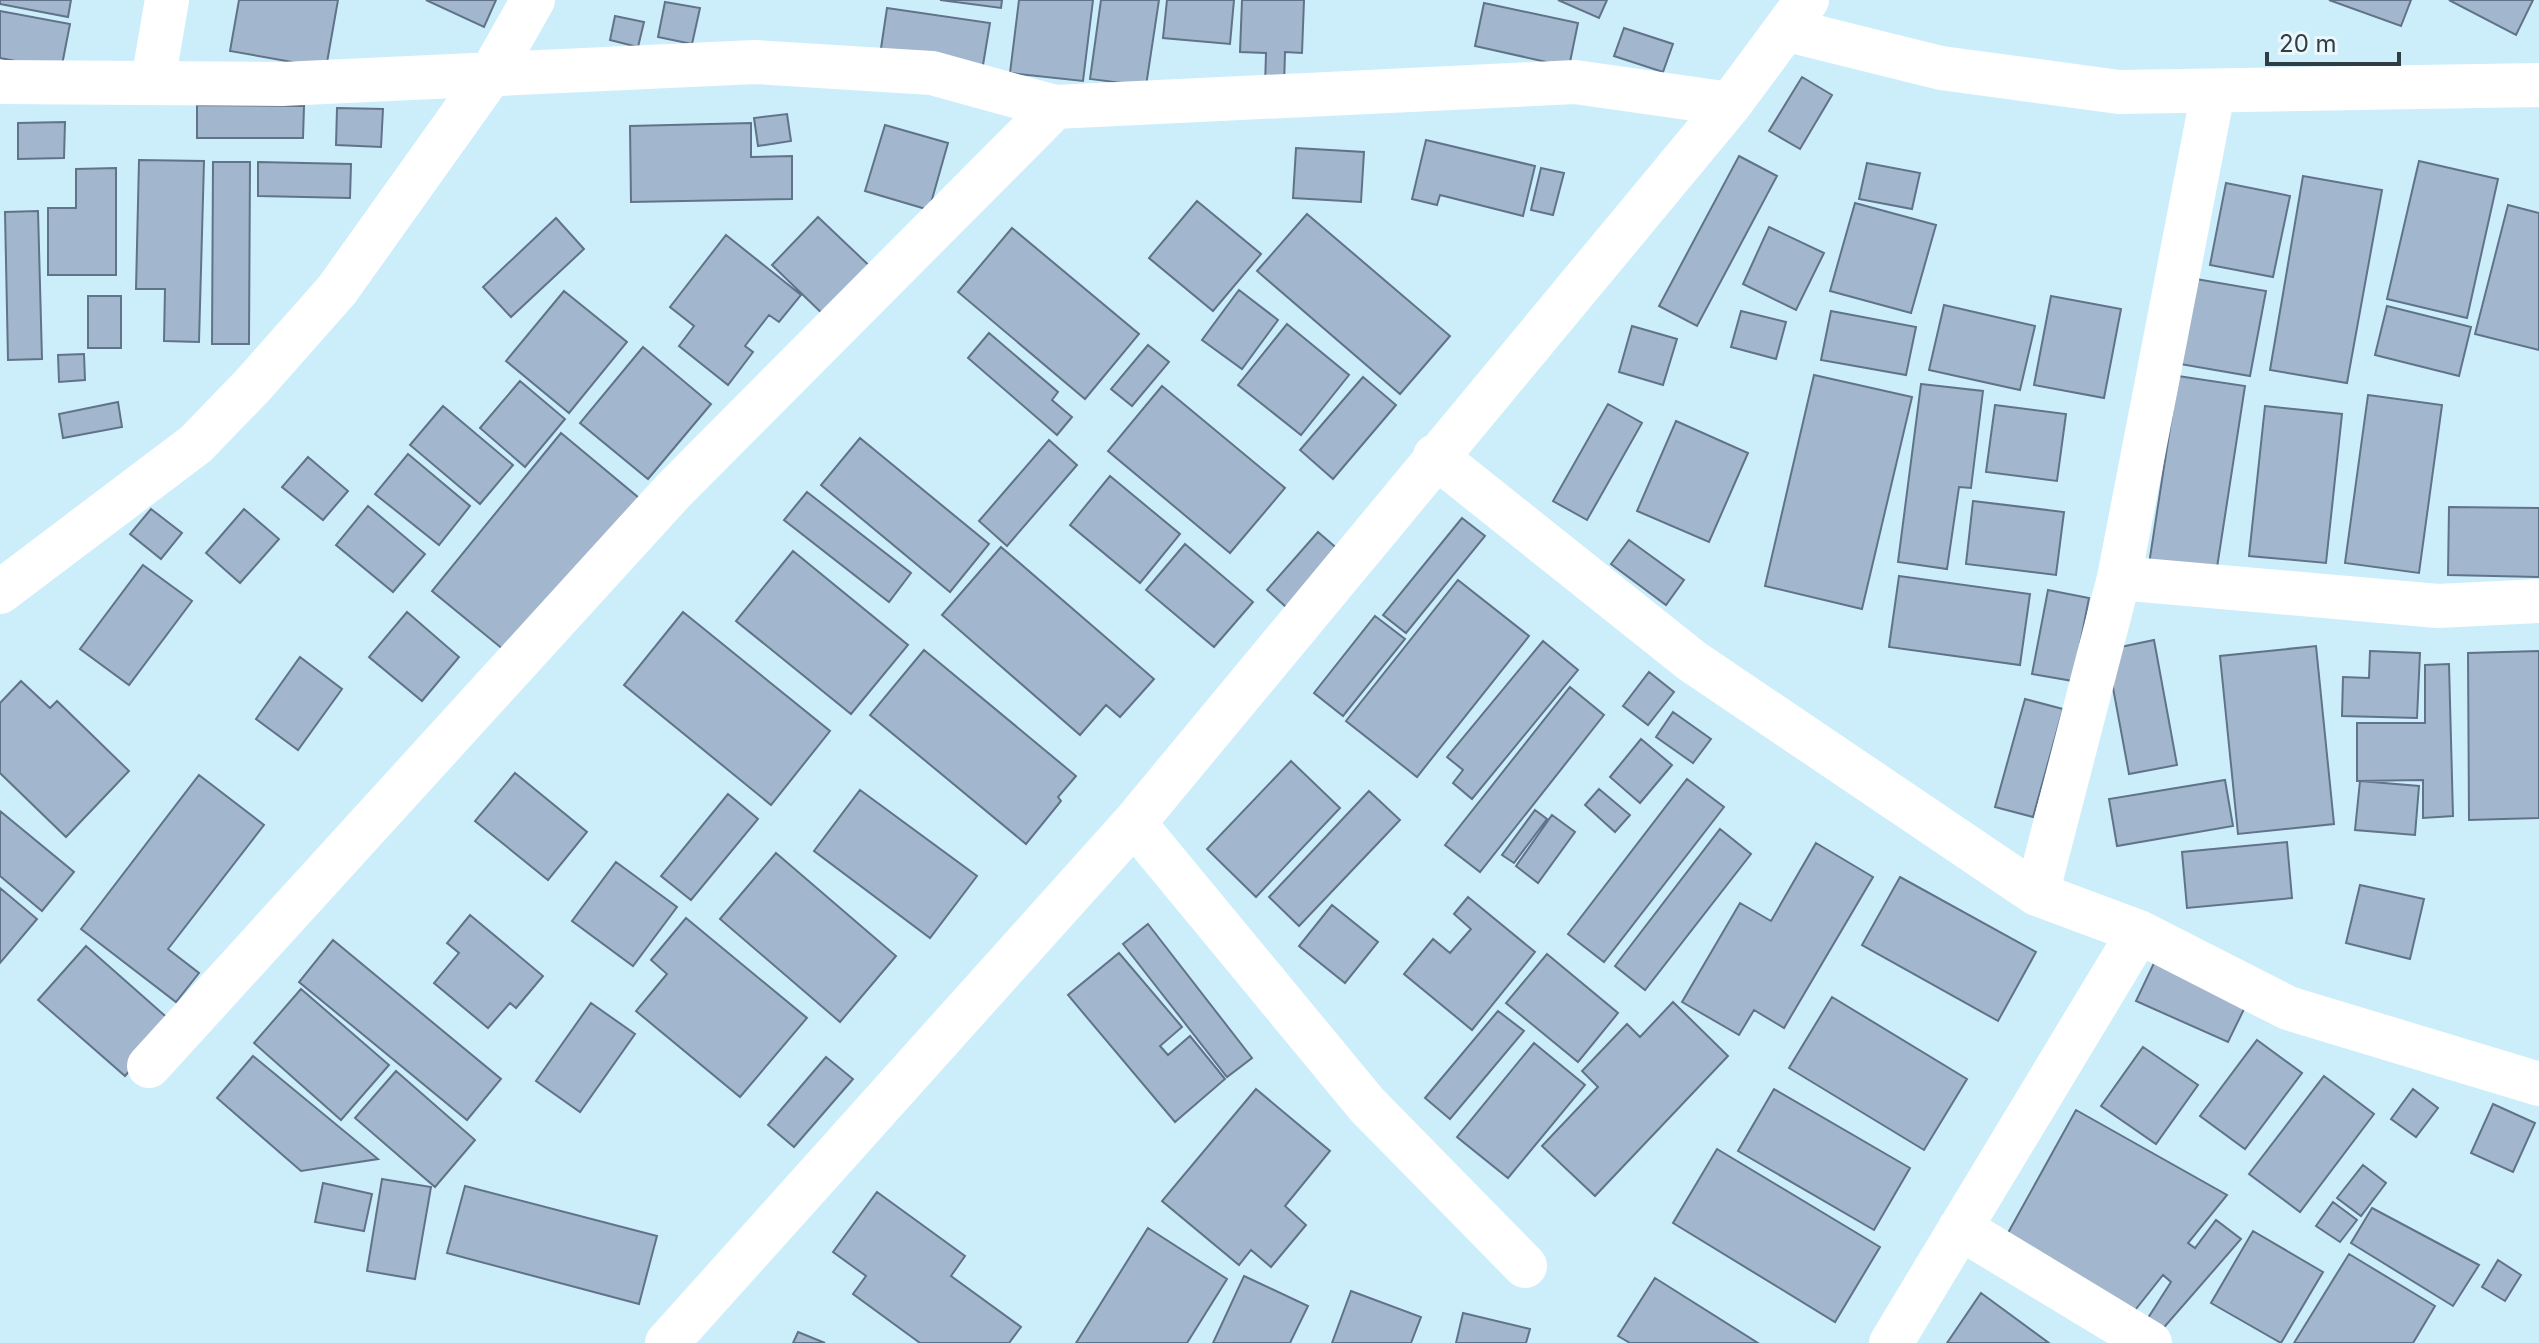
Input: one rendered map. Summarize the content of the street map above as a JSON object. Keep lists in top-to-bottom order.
{
  "scale_bar": "20 m"
}
